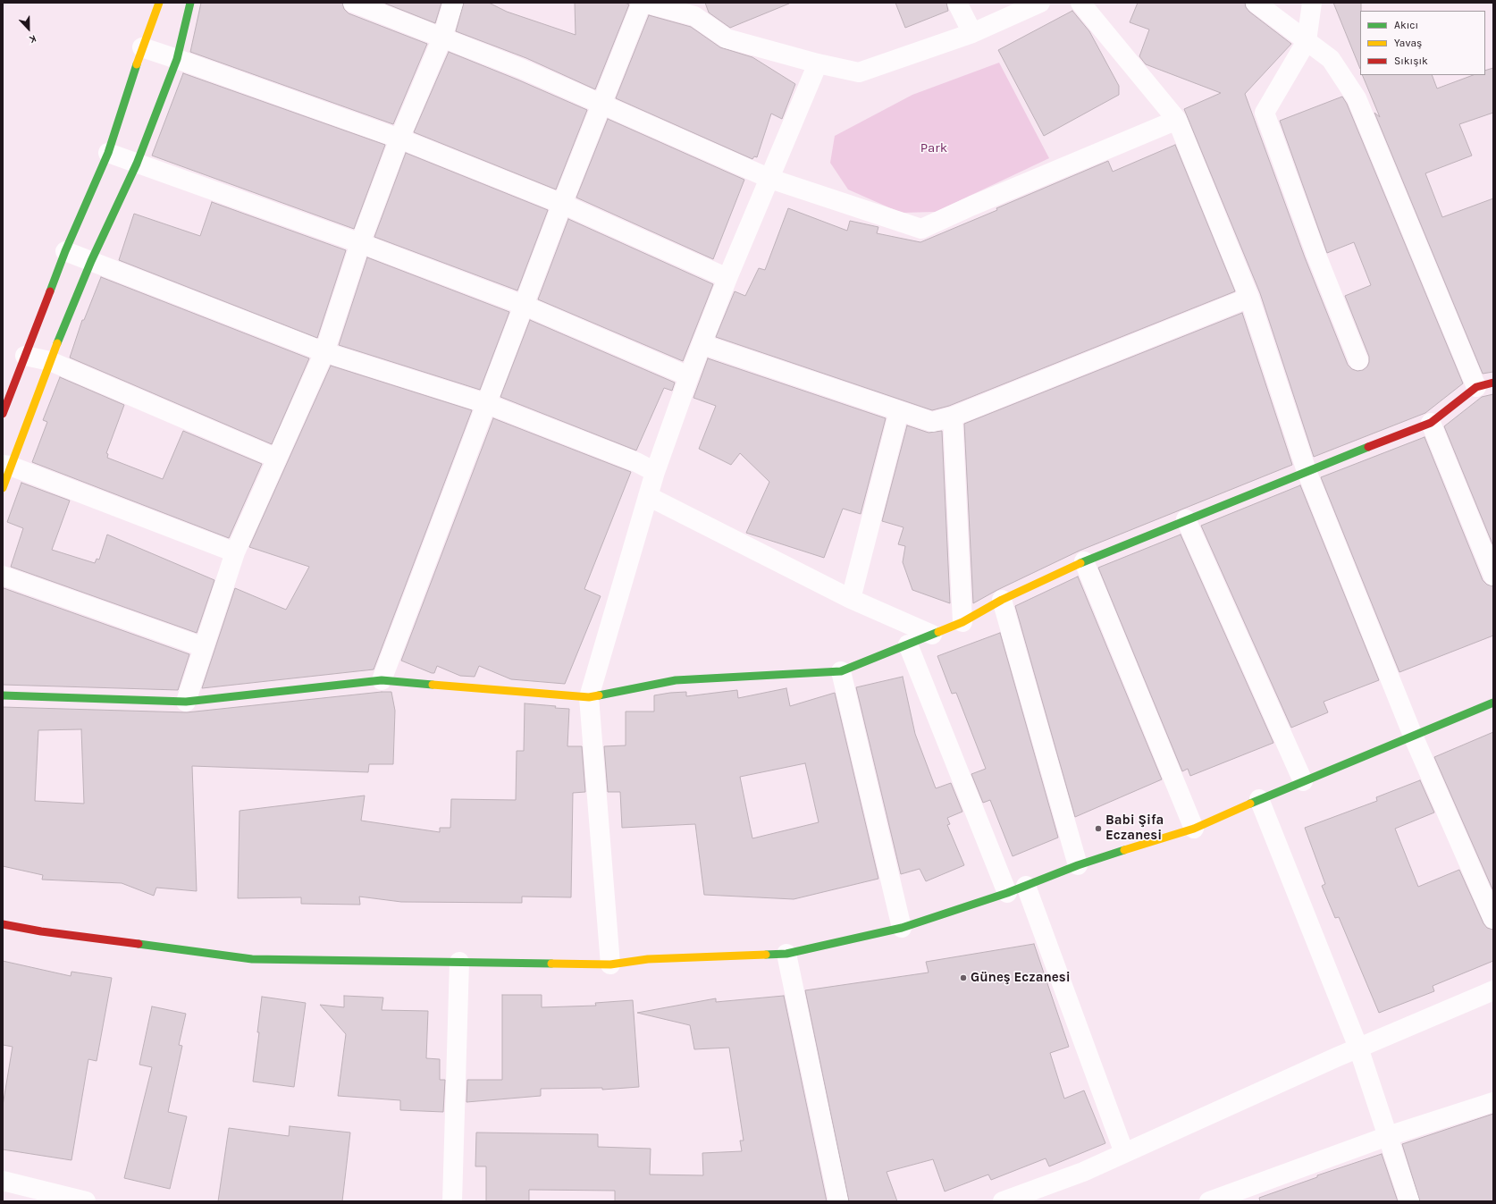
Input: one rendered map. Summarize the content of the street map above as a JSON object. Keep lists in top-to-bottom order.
{
  "parks": ["Park"],
  "places": ["Babi Şifa Eczanesi", "Güneş Eczanesi"],
  "legend": ["Akıcı", "Yavaş", "Sıkışık"],
  "north": "bottom"
}
